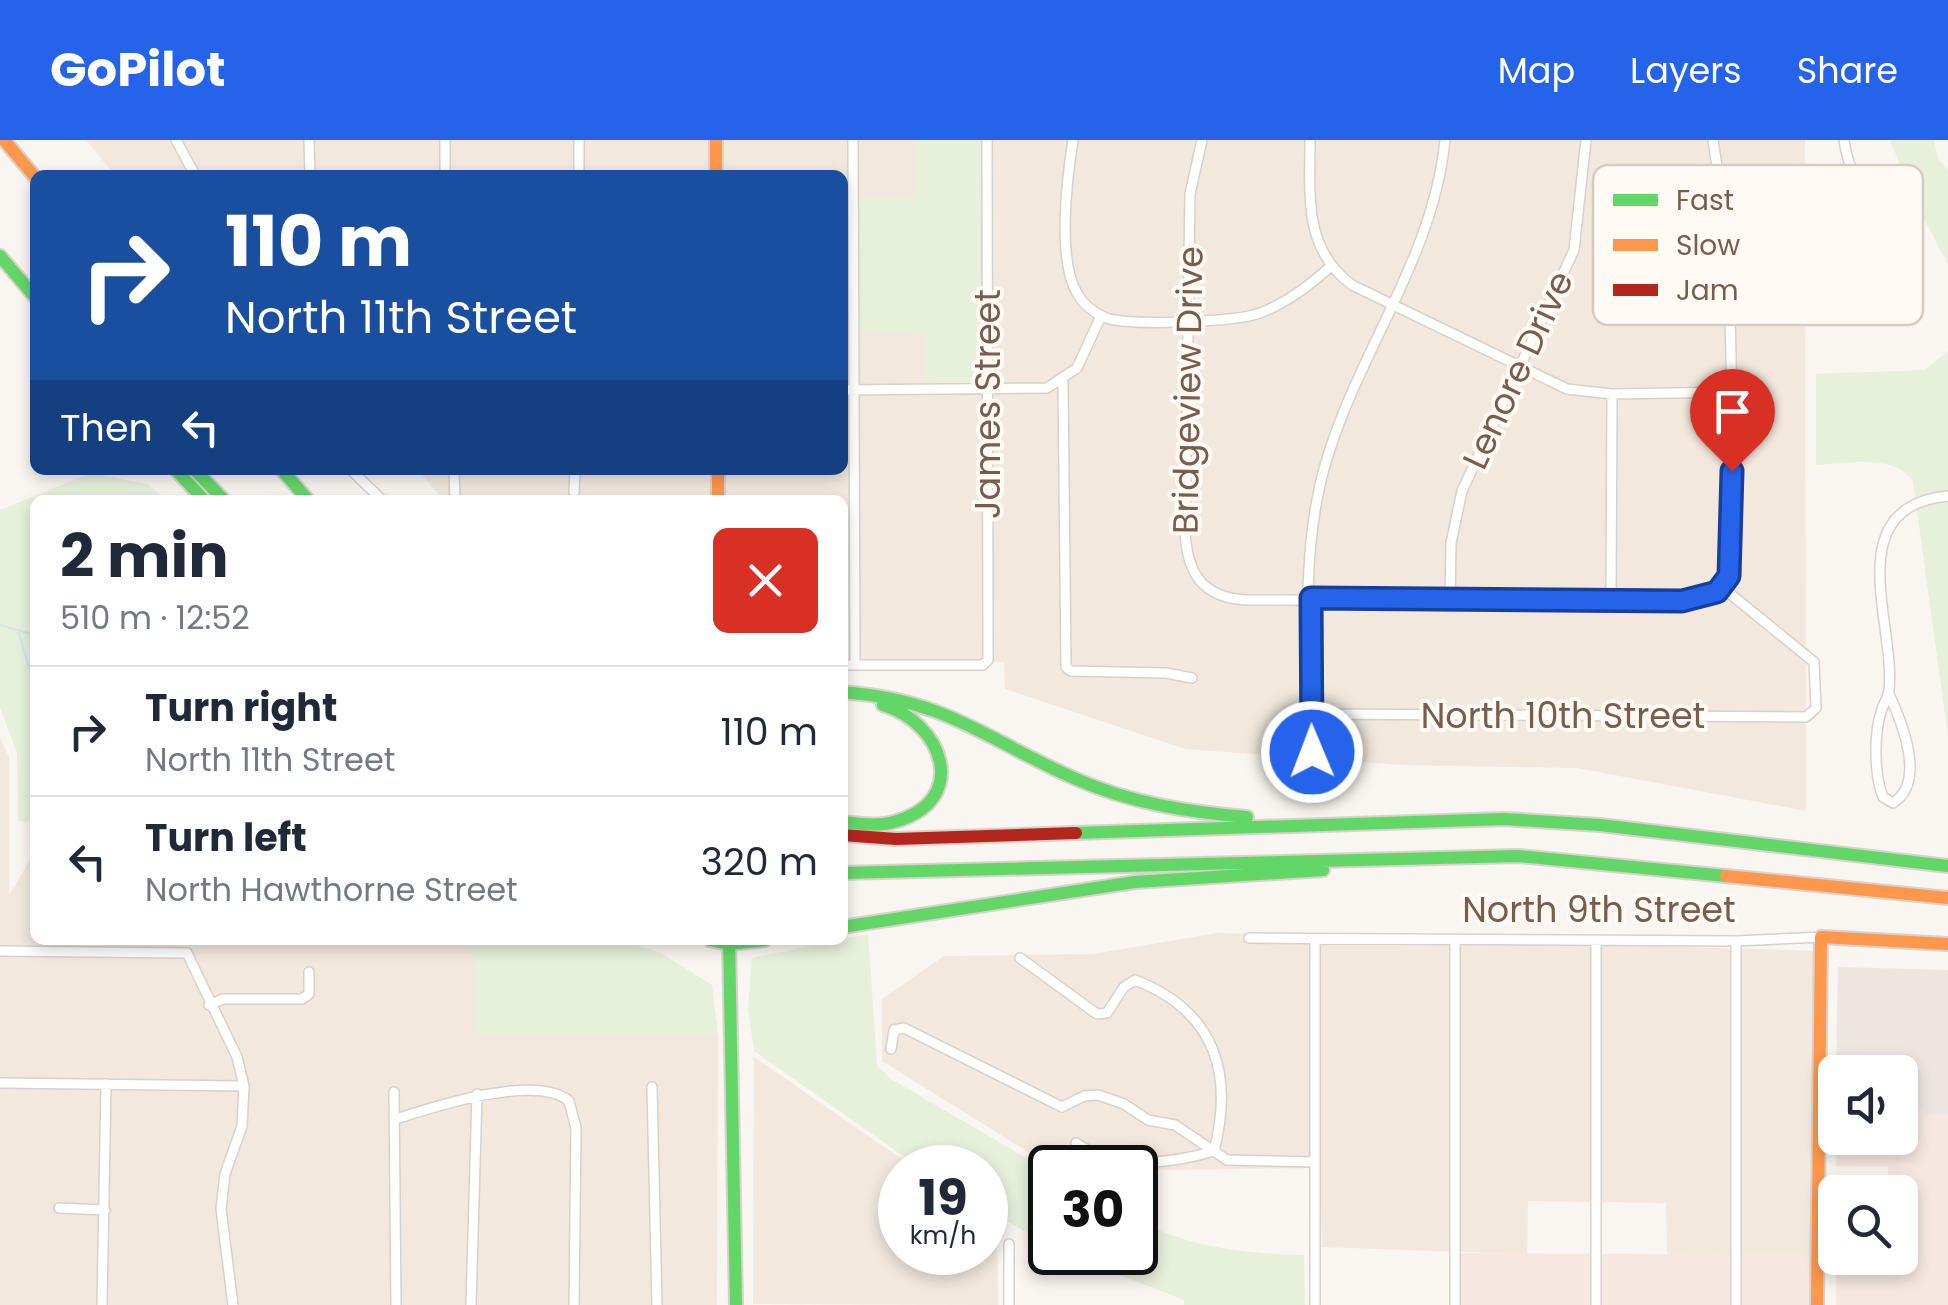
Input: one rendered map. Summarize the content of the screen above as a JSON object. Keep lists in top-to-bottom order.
{
  "streets": {
    "main road": ["North 9th Street"],
    "street": [
      "Lenore Drive",
      "Bridgeview Drive",
      "James Street",
      "North 10th Street"
    ]
  },
  "legend": ["Fast", "Slow", "Jam"],
  "page": {
    "header": "GoPilot",
    "nav": ["Map", "Layers", "Share"],
    "turn": ["110 m", "North 11th Street"],
    "then": "Then",
    "heading": ["2 min", "510 m · 12:52"],
    "list": [
      {
        "name": "Turn right",
        "note": "North 11th Street",
        "value": "110 m"
      },
      {
        "name": "Turn left",
        "note": "North Hawthorne Street",
        "value": "320 m"
      }
    ],
    "speed": "19 km/h",
    "limit": "30"
  }
}
